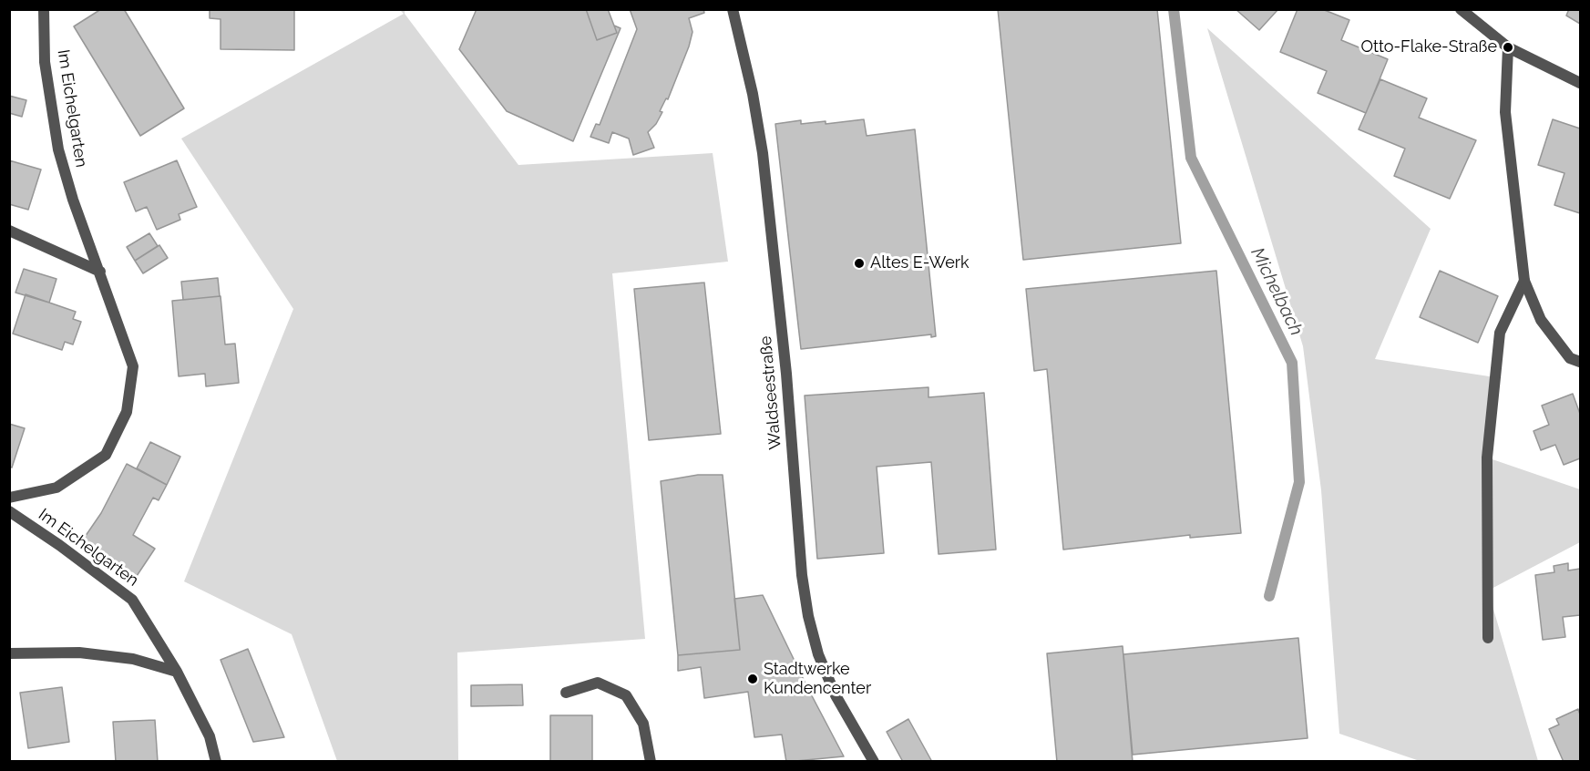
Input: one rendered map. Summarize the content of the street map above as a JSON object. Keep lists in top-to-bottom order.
{
  "streets": {
    "street": ["Im Eichelgarten", "Waldseestraße"]
  },
  "water": ["Michelbach"],
  "places": ["Otto-Flake-Straße", "Altes E-Werk", "Stadtwerke Kundencenter"]
}
